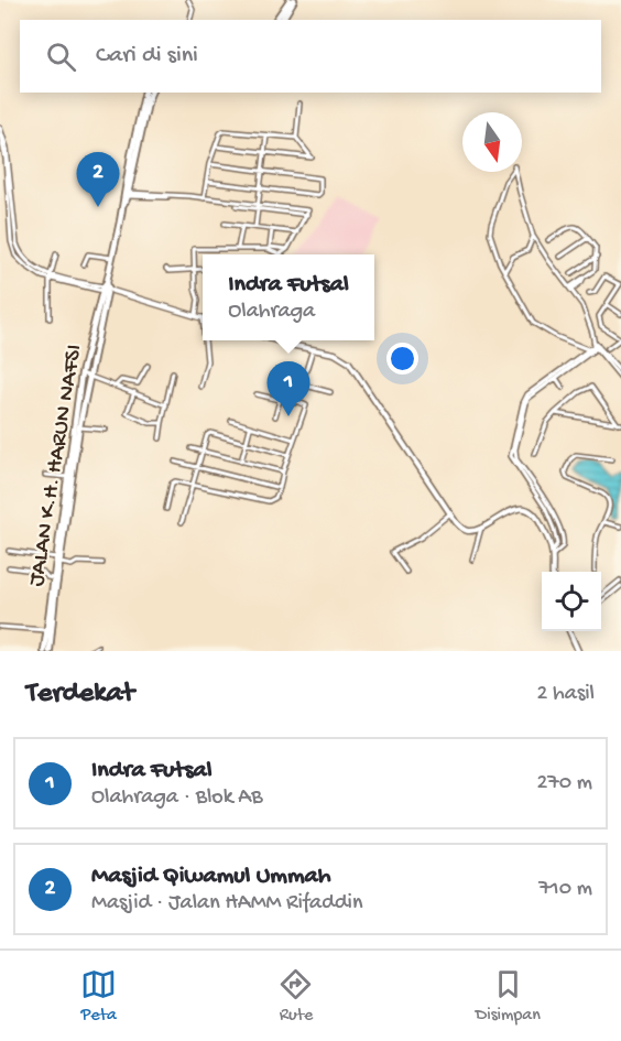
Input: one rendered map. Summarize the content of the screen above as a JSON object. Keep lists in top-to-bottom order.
{
  "streets": {
    "main road": ["JALAN K.H. HARUN NAFSI"]
  },
  "north": "bottom",
  "page": {
    "search": "Cari di sini",
    "pins": ["2", "1"],
    "popup": ["Indra Futsal", "Olahraga"],
    "heading": ["Terdekat", "2 hasil"],
    "list": [
      {
        "mark": "1",
        "name": "Indra Futsal",
        "note": "Olahraga · Blok AB",
        "value": "270 m"
      },
      {
        "mark": "2",
        "name": "Masjid Qiwamul Ummah",
        "note": "Masjid · Jalan HAMM Rifaddin",
        "value": "710 m"
      }
    ],
    "nav": ["Peta", "Rute", "Disimpan"]
  }
}
